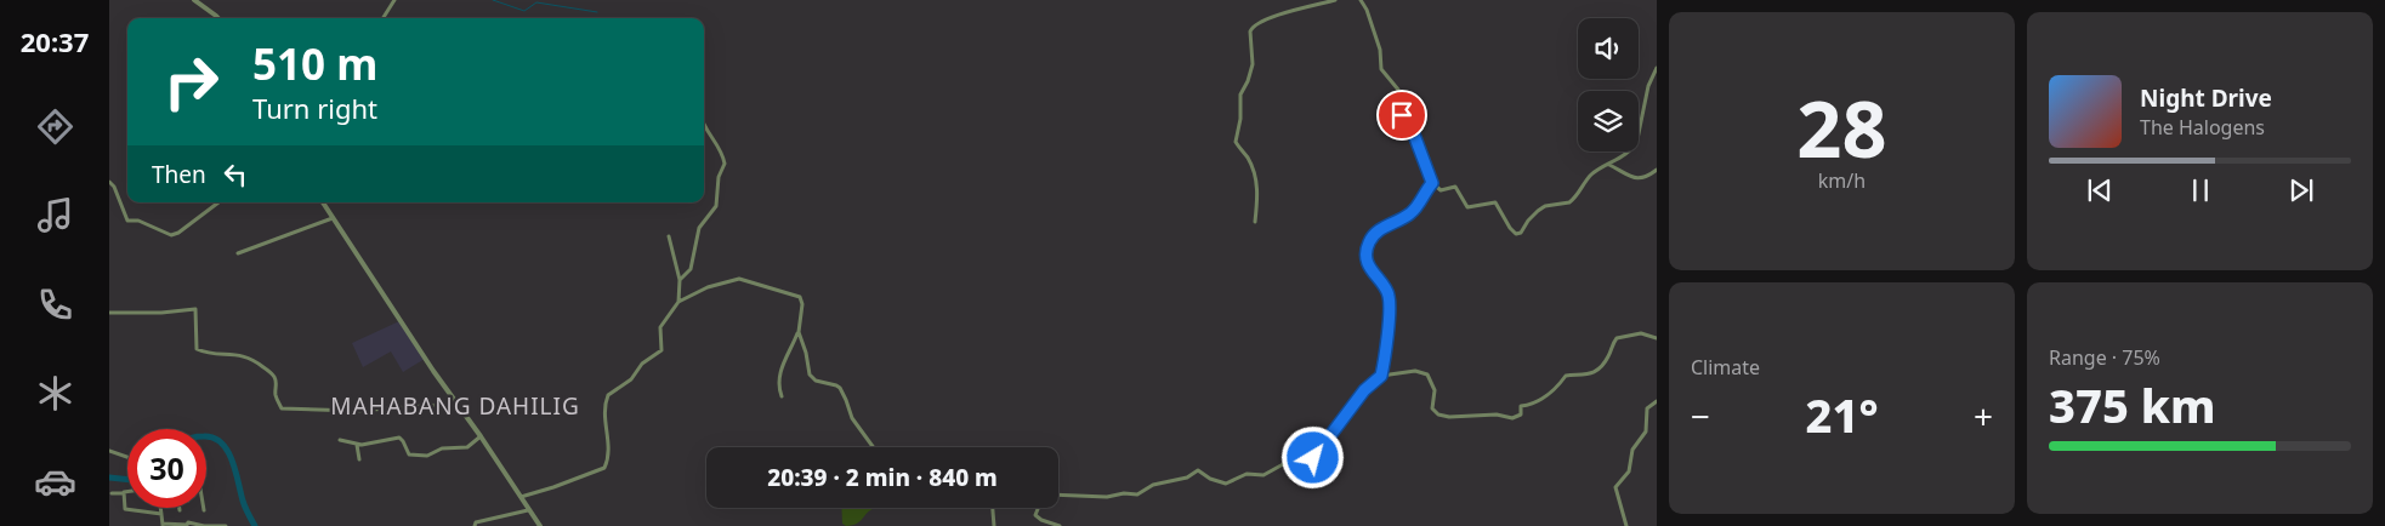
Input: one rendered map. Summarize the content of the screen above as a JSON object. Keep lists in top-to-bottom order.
{
  "districts": ["MAHABANG DAHILIG"],
  "page": {
    "tabs": "20:37",
    "tile": [
      ["28", "km/h"],
      "Climate",
      ["Range · 75%", "375 km"]
    ],
    "turn": ["510 m", "Turn right"],
    "song": ["Night Drive", "The Halogens"],
    "then": "Then",
    "heat": ["−", "21°", "+"],
    "limit": "30",
    "trip": "20:39 · 2 min · 840 m"
  }
}
